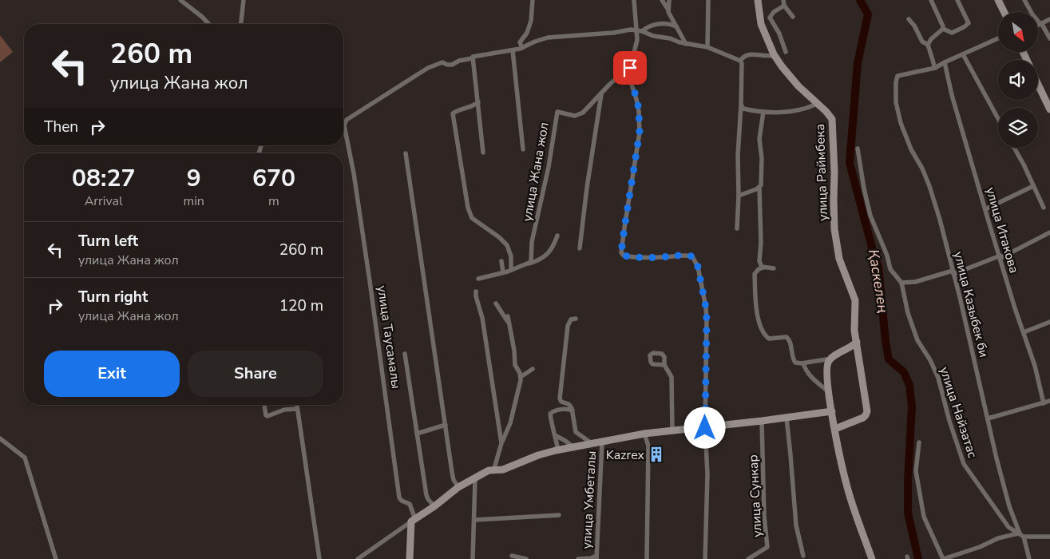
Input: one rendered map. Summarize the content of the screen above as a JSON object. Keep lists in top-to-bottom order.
{
  "streets": {
    "street": [
      "улица Жана жол",
      "улица Раймбека",
      "улица Итакова",
      "улица Казыбек би",
      "улица Таусамалы",
      "улица Найзатас",
      "улица Сункар",
      "улица Умбеталы"
    ]
  },
  "crossings": [
    ["улица Казыбек би", "улица Найзатас"]
  ],
  "water": ["Қаскелең"],
  "places": {
    "building": ["Kazrex"]
  },
  "north": "bottom right",
  "page": {
    "turn": ["260 m", "улица Жана жол"],
    "then": "Then",
    "eta": [
      "08:27",
      "Arrival",
      "9",
      "min",
      "670",
      "m"
    ],
    "list": [
      {
        "name": "Turn left",
        "note": "улица Жана жол",
        "value": "260 m"
      },
      {
        "name": "Turn right",
        "note": "улица Жана жол",
        "value": "120 m"
      }
    ],
    "buttons": ["Exit", "Share"]
  }
}
